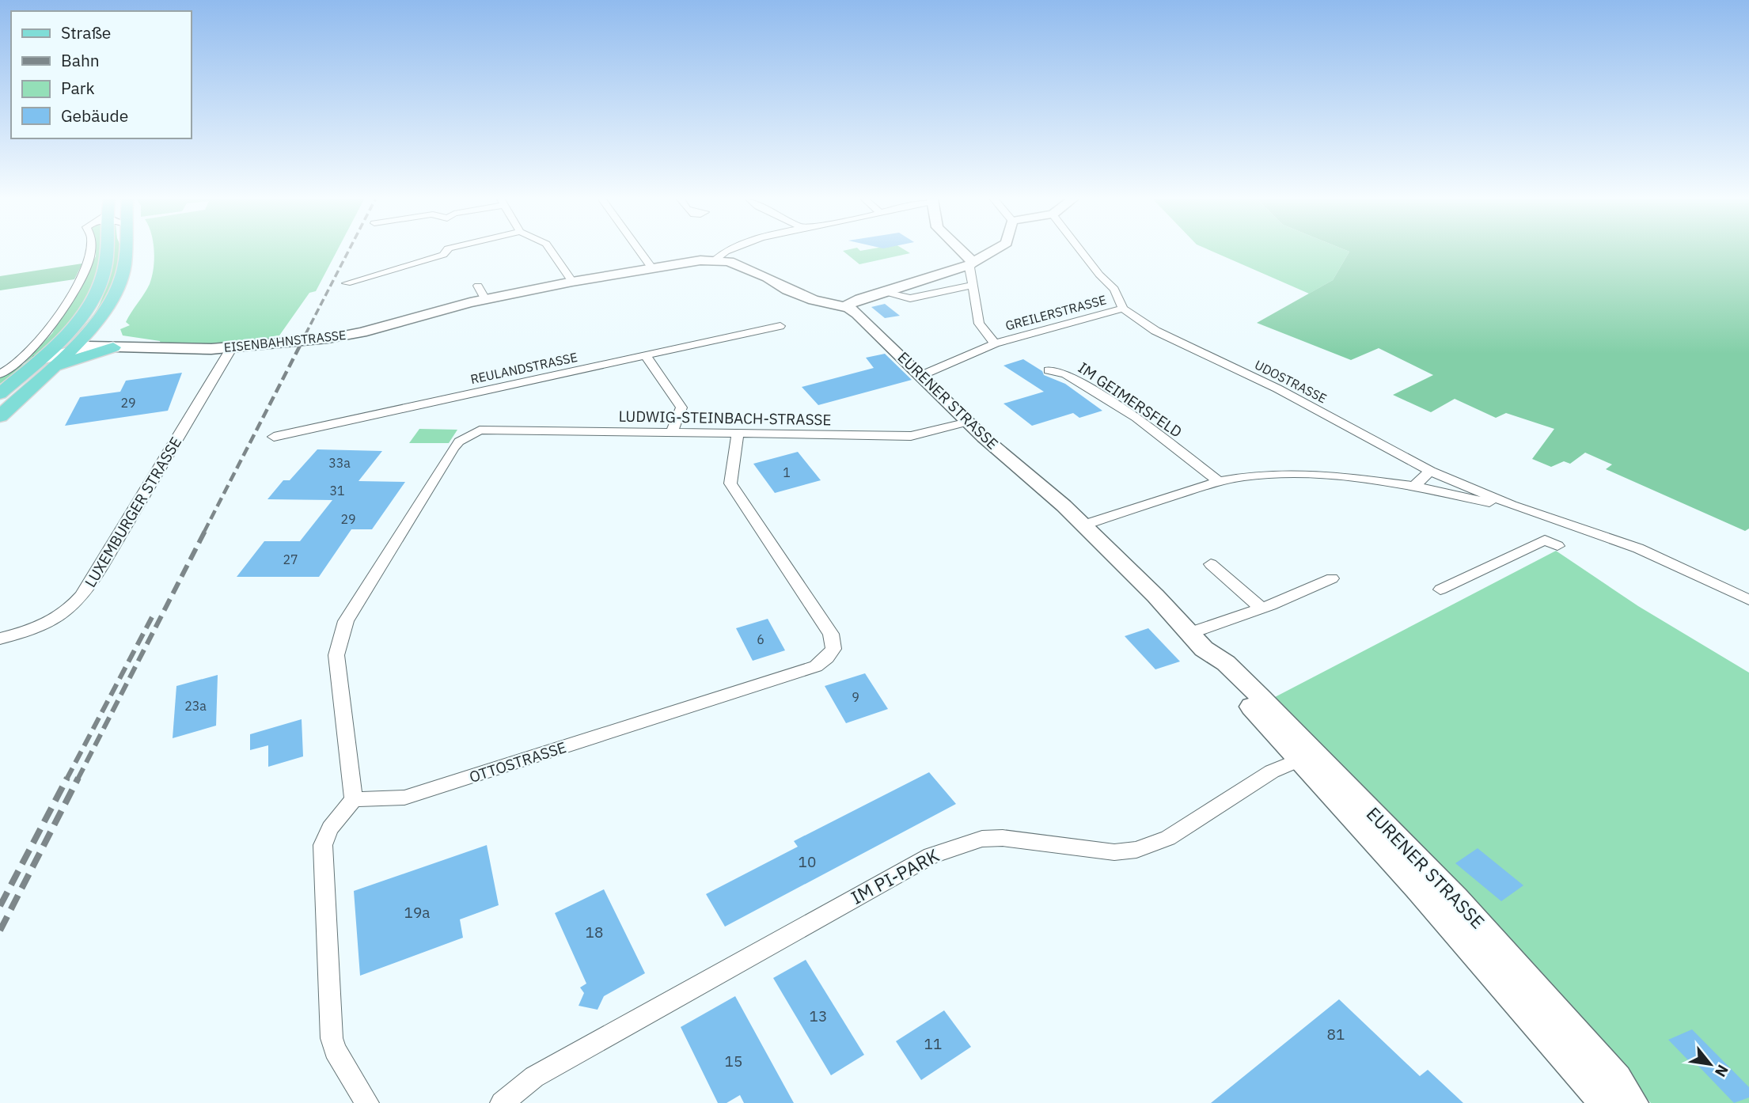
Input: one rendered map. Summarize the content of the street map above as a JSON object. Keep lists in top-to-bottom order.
{
  "streets": {
    "street": [
      "GREILERSTRASSE",
      "EISENBAHNSTRASSE",
      "REULANDSTRASSE",
      "UDOSTRASSE",
      "IM GEIMERSFELD",
      "EURENER STRASSE",
      "LUDWIG-STEINBACH-STRASSE",
      "LUXEMBURGER STRASSE",
      "OTTOSTRASSE",
      "IM PI-PARK"
    ]
  },
  "crossings": [
    ["GREILERSTRASSE", "UDOSTRASSE"],
    ["GREILERSTRASSE", "EURENER STRASSE"],
    ["EISENBAHNSTRASSE", "EURENER STRASSE"],
    ["EISENBAHNSTRASSE", "LUXEMBURGER STRASSE"],
    ["EURENER STRASSE", "LUDWIG-STEINBACH-STRASSE"],
    ["EURENER STRASSE", "IM PI-PARK"],
    ["LUDWIG-STEINBACH-STRASSE", "OTTOSTRASSE"]
  ],
  "house_numbers": [
    "29",
    "33a",
    "1",
    "31",
    "29",
    "27",
    "6",
    "9",
    "23a",
    "10",
    "19a",
    "18",
    "13",
    "81",
    "11",
    "15"
  ],
  "legend": [
    "Straße",
    "Bahn",
    "Park",
    "Gebäude"
  ],
  "north": "bottom right"
}
